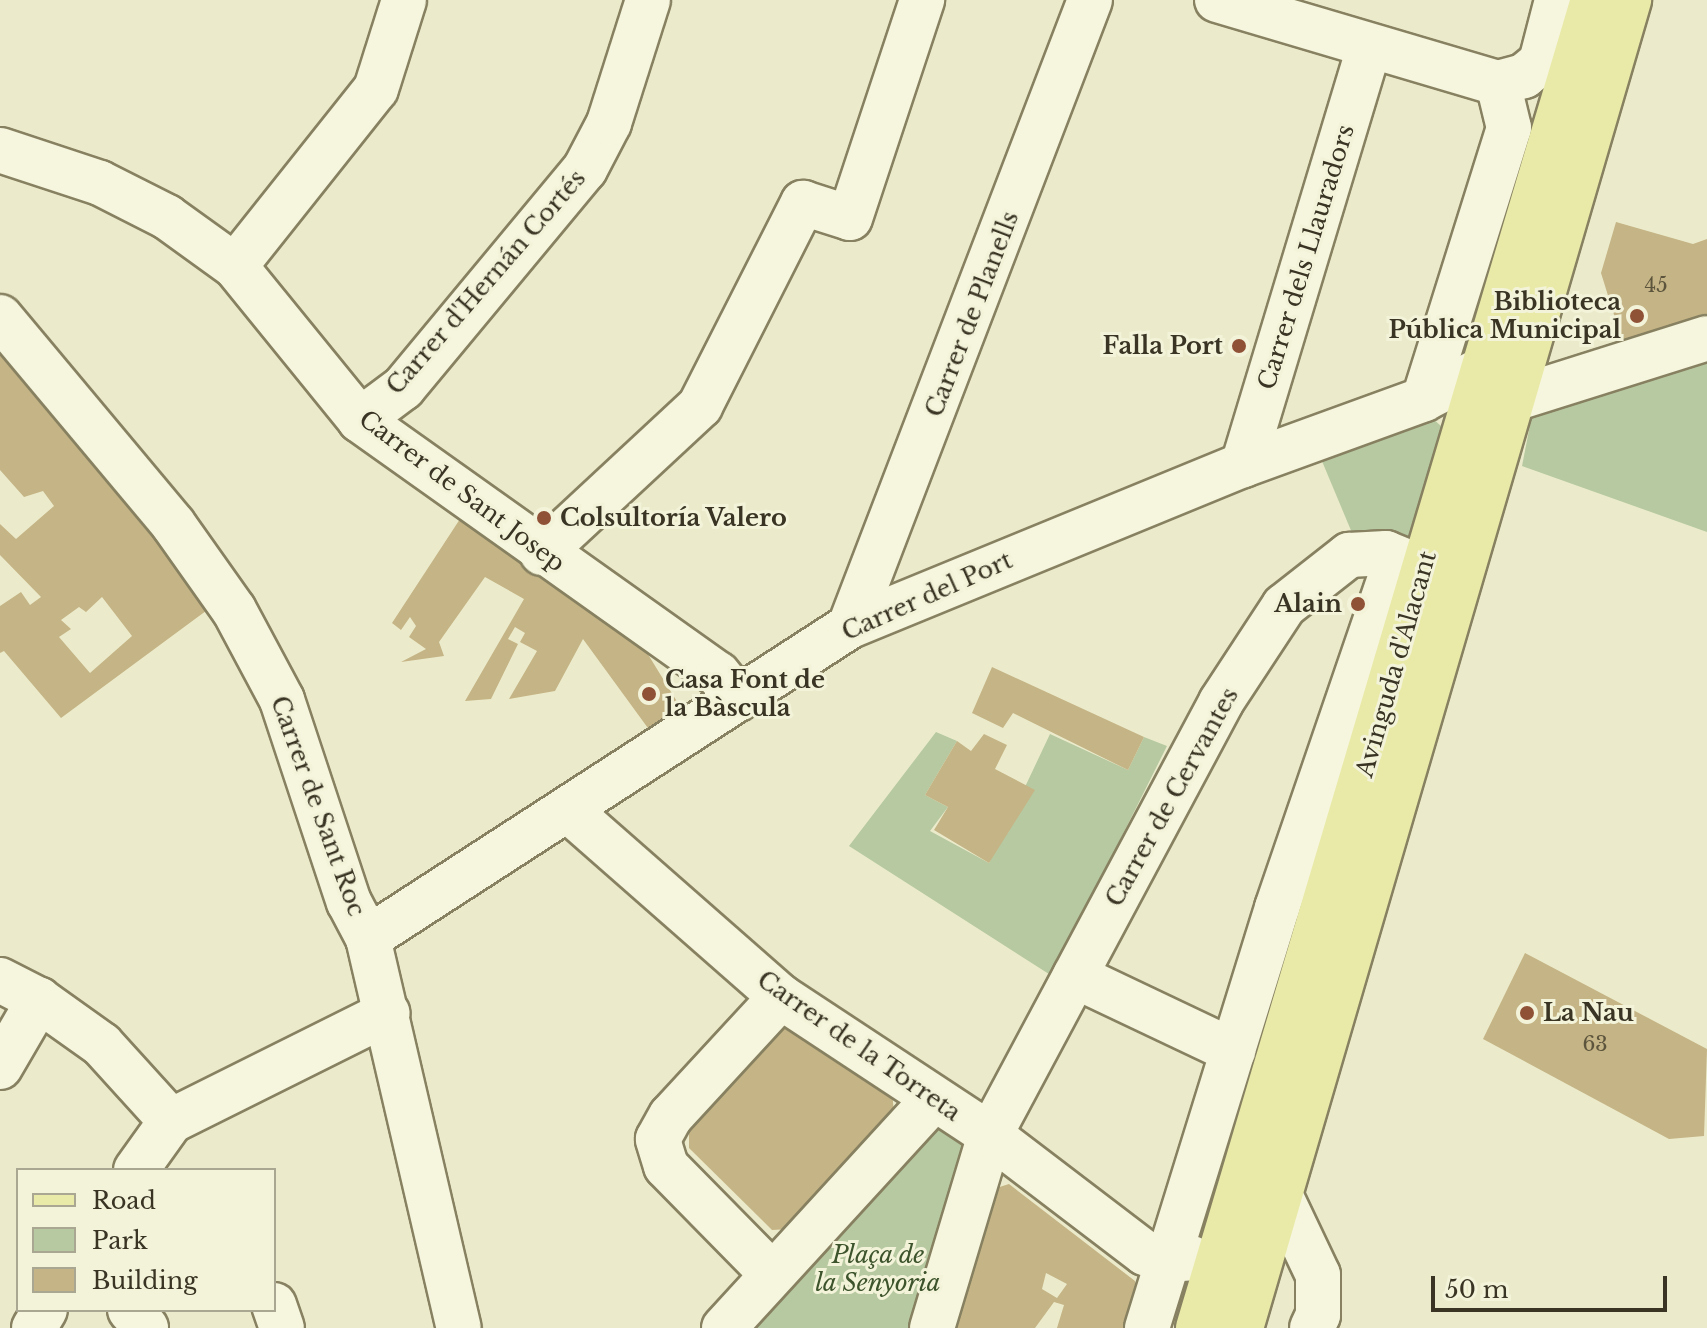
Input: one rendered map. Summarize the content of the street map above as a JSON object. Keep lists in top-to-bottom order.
{
  "streets": {
    "main road": ["Avinguda d'Alacant"],
    "street": [
      "Carrer dels Llauradors",
      "Carrer d'Hernán Cortés",
      "Carrer de Planells",
      "Carrer de Sant Josep",
      "Carrer del Port",
      "Carrer de Cervantes",
      "Carrer de Sant Roc",
      "Carrer de la Torreta"
    ]
  },
  "crossings": [
    ["Carrer dels Llauradors", "Carrer del Port"],
    ["Carrer d'Hernán Cortés", "Carrer de Sant Josep"],
    ["Carrer de Planells", "Carrer del Port"],
    ["Carrer de Sant Josep", "Carrer del Port"],
    ["Carrer del Port", "Avinguda d'Alacant"],
    ["Carrer del Port", "Carrer de Sant Roc"],
    ["Carrer del Port", "Carrer de la Torreta"],
    ["Avinguda d'Alacant", "Carrer de Cervantes"],
    ["Avinguda d'Alacant", "Carrer de la Torreta"],
    ["Carrer de Cervantes", "Carrer de la Torreta"]
  ],
  "parks": ["Plaça de la Senyoria"],
  "places": [
    "Biblioteca Pública Municipal",
    "Falla Port",
    "Colsultoría Valero",
    "Alain",
    "Casa Font de la Bàscula",
    "La Nau"
  ],
  "house_numbers": ["45", "63"],
  "legend": ["Road", "Park", "Building"],
  "scale_bar": "50 m"
}
